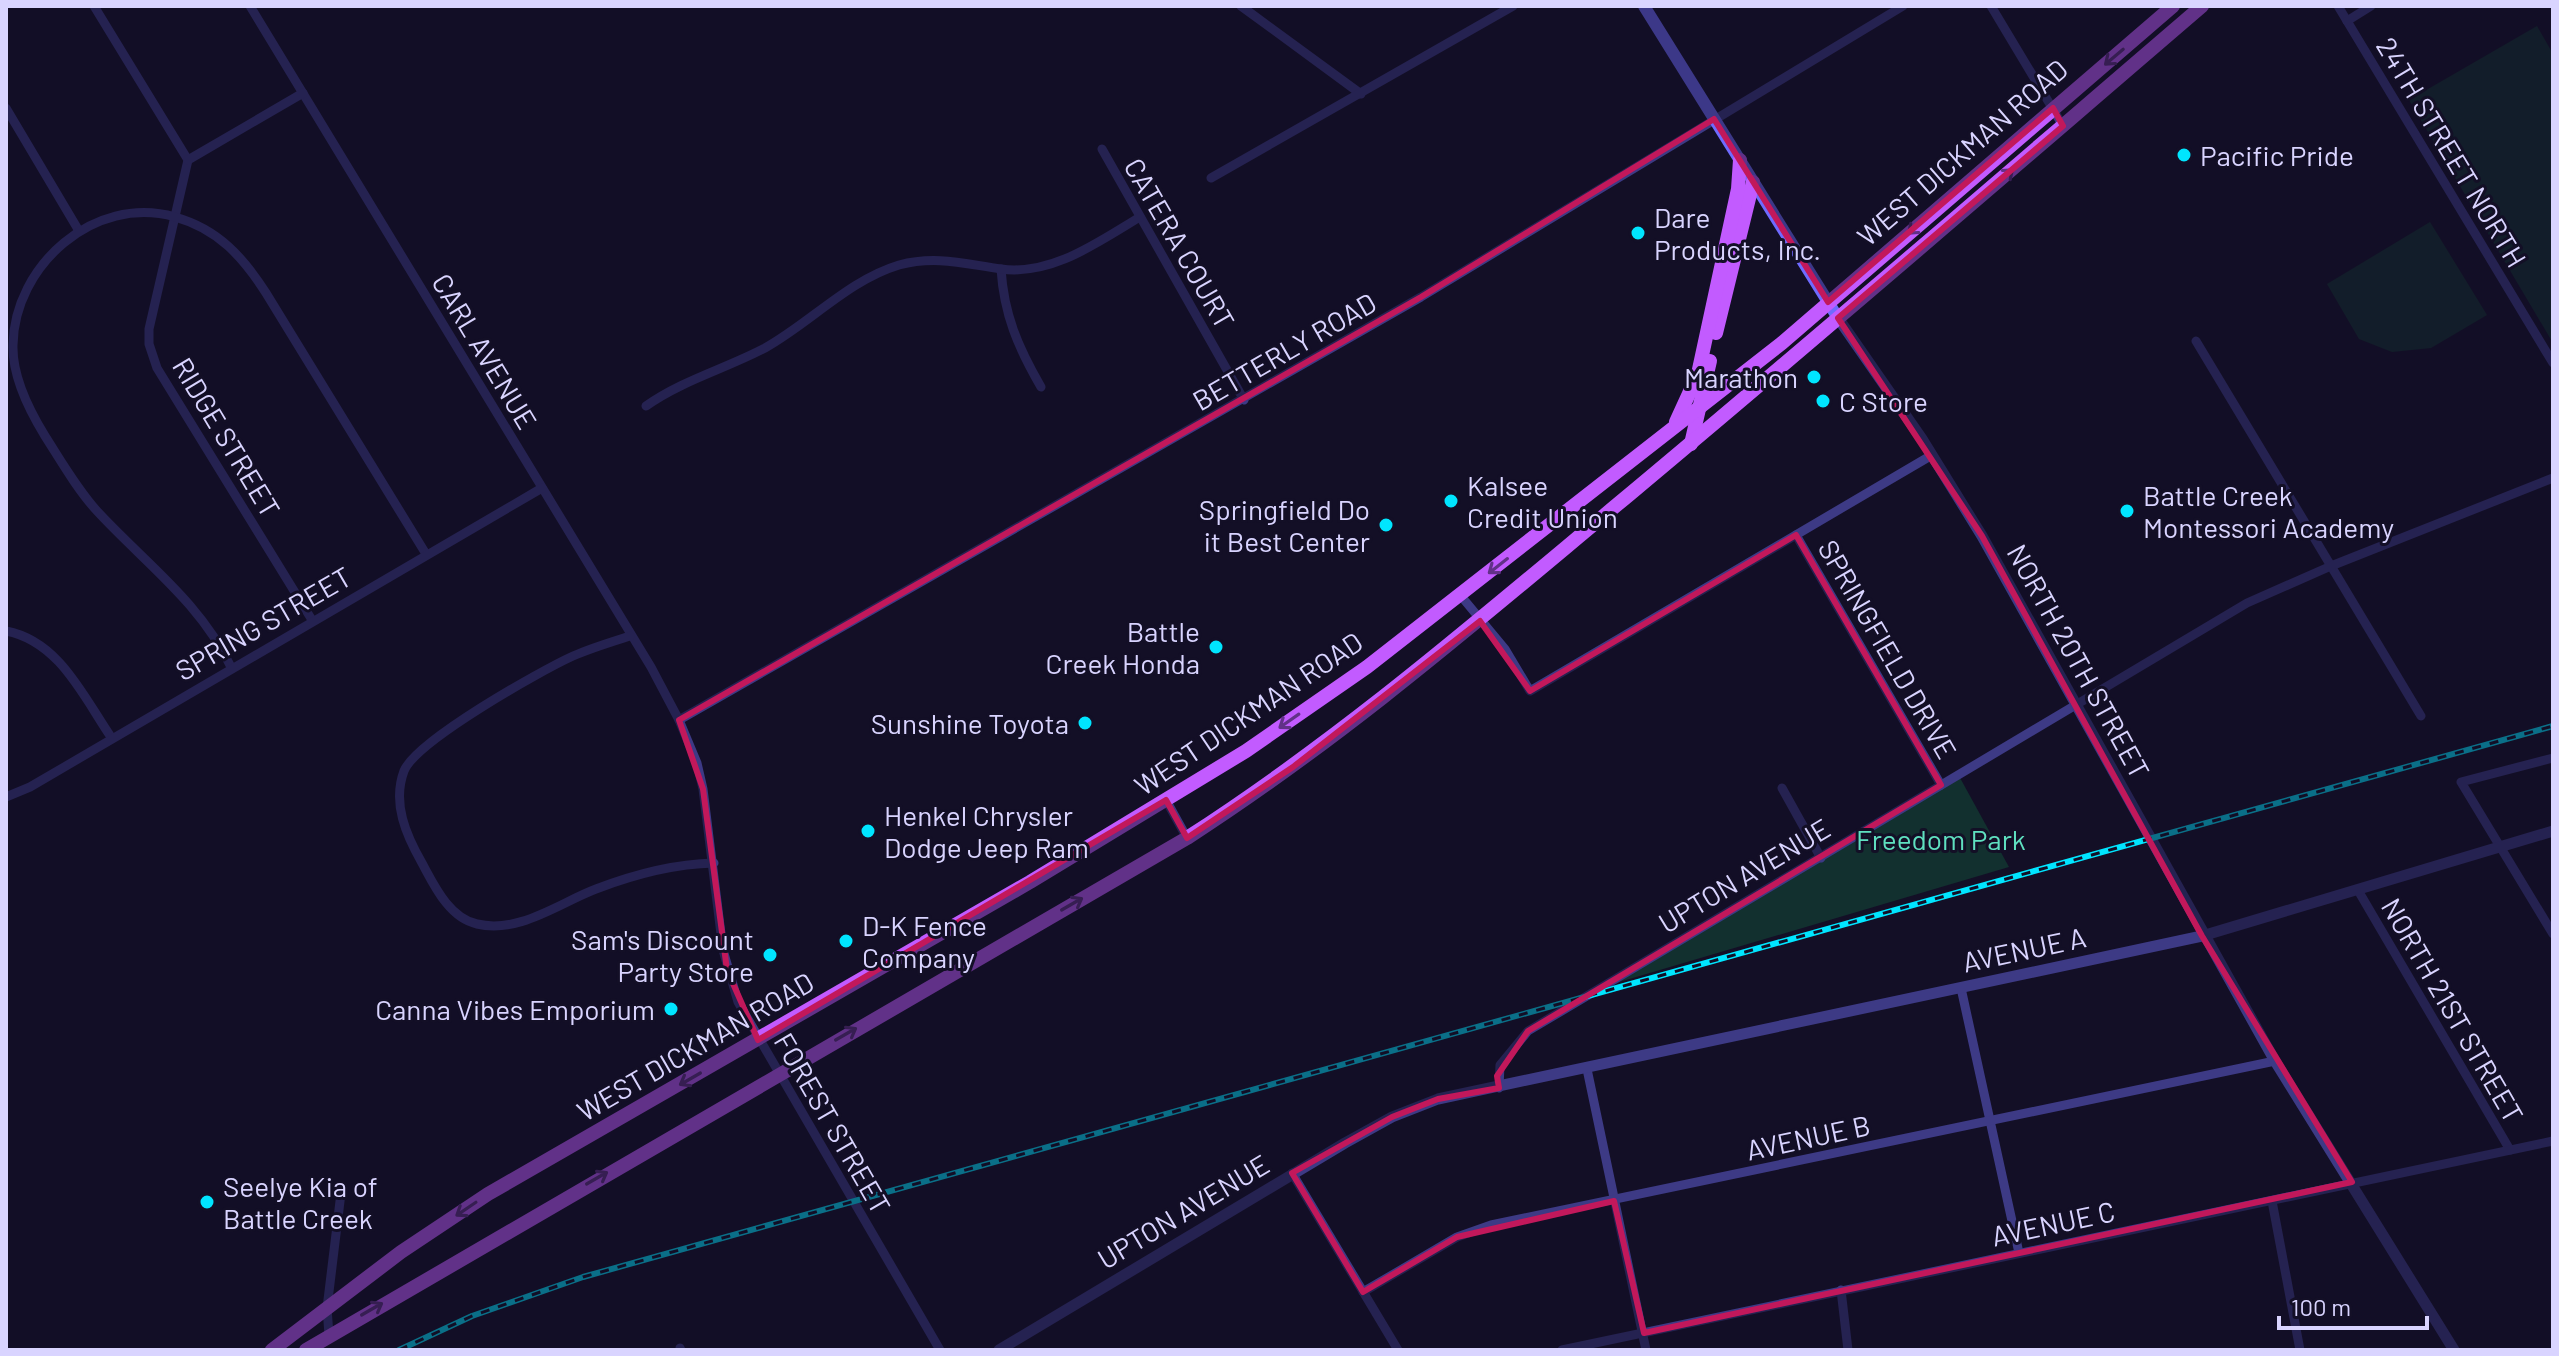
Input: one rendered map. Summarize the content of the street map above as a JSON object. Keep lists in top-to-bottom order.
{
  "streets": {
    "main road": ["WEST DICKMAN ROAD", "NORTH 20TH STREET"],
    "street": [
      "24TH STREET NORTH",
      "CATERA COURT",
      "CARL AVENUE",
      "BETTERLY ROAD",
      "RIDGE STREET",
      "SPRING STREET",
      "SPRINGFIELD DRIVE",
      "UPTON AVENUE",
      "AVENUE A",
      "NORTH 21ST STREET",
      "FOREST STREET",
      "AVENUE B",
      "AVENUE C"
    ]
  },
  "crossings": [
    ["WEST DICKMAN ROAD", "NORTH 20TH STREET"],
    ["WEST DICKMAN ROAD", "FOREST STREET"],
    ["CATERA COURT", "BETTERLY ROAD"],
    ["CARL AVENUE", "BETTERLY ROAD"],
    ["CARL AVENUE", "SPRING STREET"],
    ["CARL AVENUE", "FOREST STREET"],
    ["BETTERLY ROAD", "NORTH 20TH STREET"],
    ["BETTERLY ROAD", "FOREST STREET"],
    ["RIDGE STREET", "SPRING STREET"],
    ["SPRINGFIELD DRIVE", "UPTON AVENUE"],
    ["NORTH 20TH STREET", "UPTON AVENUE"],
    ["NORTH 20TH STREET", "AVENUE A"],
    ["NORTH 20TH STREET", "AVENUE B"],
    ["NORTH 20TH STREET", "AVENUE C"],
    ["UPTON AVENUE", "AVENUE A"],
    ["AVENUE A", "NORTH 21ST STREET"],
    ["NORTH 21ST STREET", "AVENUE C"]
  ],
  "parks": ["Freedom Park"],
  "places": [
    "Pacific Pride",
    "Dare Products, Inc.",
    "Marathon",
    "C Store",
    "Kalsee Credit Union",
    "Battle Creek Montessori Academy",
    "Springfield Do it Best Center",
    "Battle Creek Honda",
    "Sunshine Toyota",
    "Henkel Chrysler Dodge Jeep Ram",
    "D-K Fence Company",
    "Sam's Discount Party Store",
    "Canna Vibes Emporium",
    "Seelye Kia of Battle Creek"
  ],
  "scale_bar": "100 m"
}
